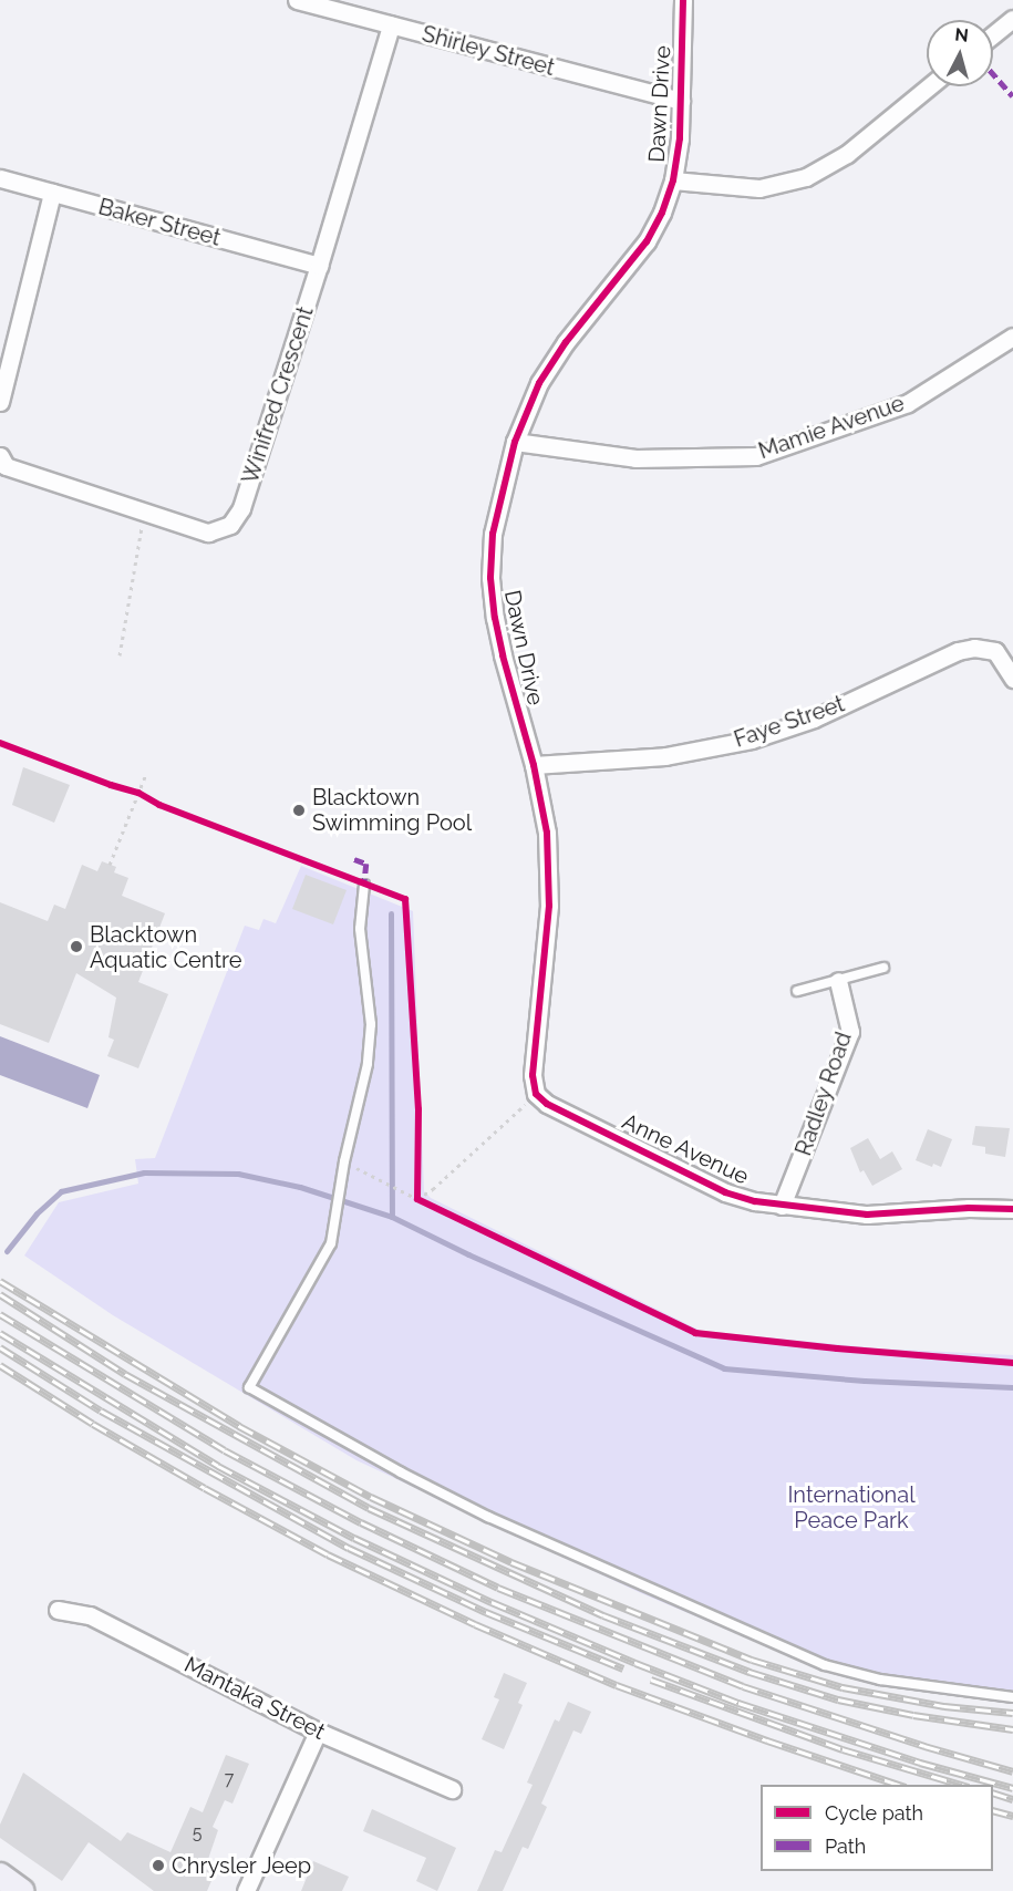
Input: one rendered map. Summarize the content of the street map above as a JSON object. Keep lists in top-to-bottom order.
{
  "streets": {
    "street": [
      "Shirley Street",
      "Dawn Drive",
      "Baker Street",
      "Winifred Crescent",
      "Mamie Avenue",
      "Faye Street",
      "Radley Road",
      "Anne Avenue",
      "Mantaka Street"
    ]
  },
  "crossings": [
    ["Shirley Street", "Dawn Drive"],
    ["Shirley Street", "Winifred Crescent"],
    ["Dawn Drive", "Mamie Avenue"],
    ["Dawn Drive", "Faye Street"],
    ["Dawn Drive", "Anne Avenue"],
    ["Baker Street", "Winifred Crescent"],
    ["Radley Road", "Anne Avenue"]
  ],
  "parks": ["International Peace Park"],
  "places": ["Blacktown Swimming Pool", "Blacktown Aquatic Centre", "Chrysler Jeep"],
  "house_numbers": ["7", "5"],
  "legend": ["Cycle path", "Path"],
  "north": "top"
}
